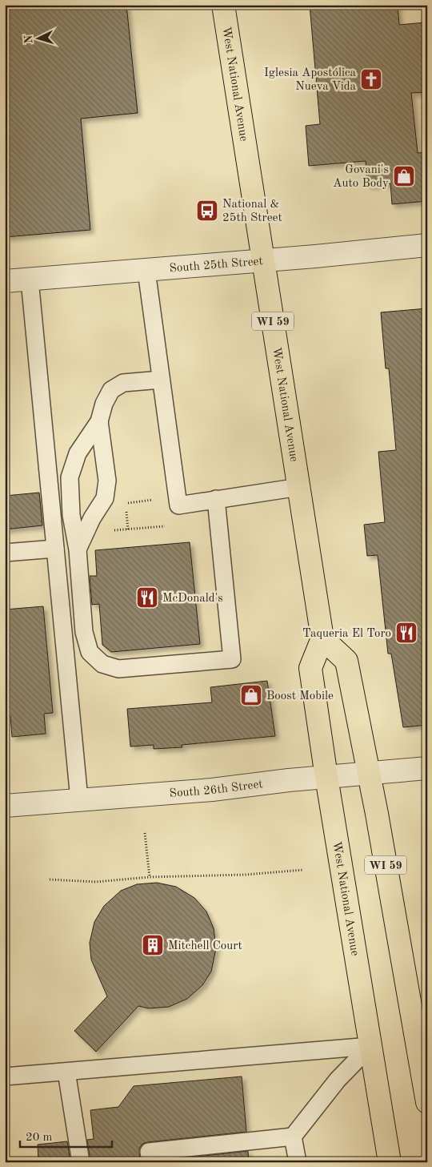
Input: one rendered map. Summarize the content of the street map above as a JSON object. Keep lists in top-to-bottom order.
{
  "streets": {
    "main road": ["West National Avenue", "WI 59"],
    "street": ["South 25th Street", "South 26th Street"]
  },
  "crossings": [
    ["West National Avenue", "South 25th Street"],
    ["West National Avenue", "WI 59"],
    ["West National Avenue", "South 26th Street"],
    ["WI 59", "South 26th Street"]
  ],
  "places": {
    "church": ["Iglesia Apostólica Nueva Vida"],
    "shop": ["Govani's Auto Body", "Boost Mobile"],
    "bus stop": ["National & 25th Street"],
    "restaurant": ["McDonald's", "Taqueria El Toro"],
    "building": ["Mitchell Court"]
  },
  "scale_bar": "20 m",
  "north": "left"
}
